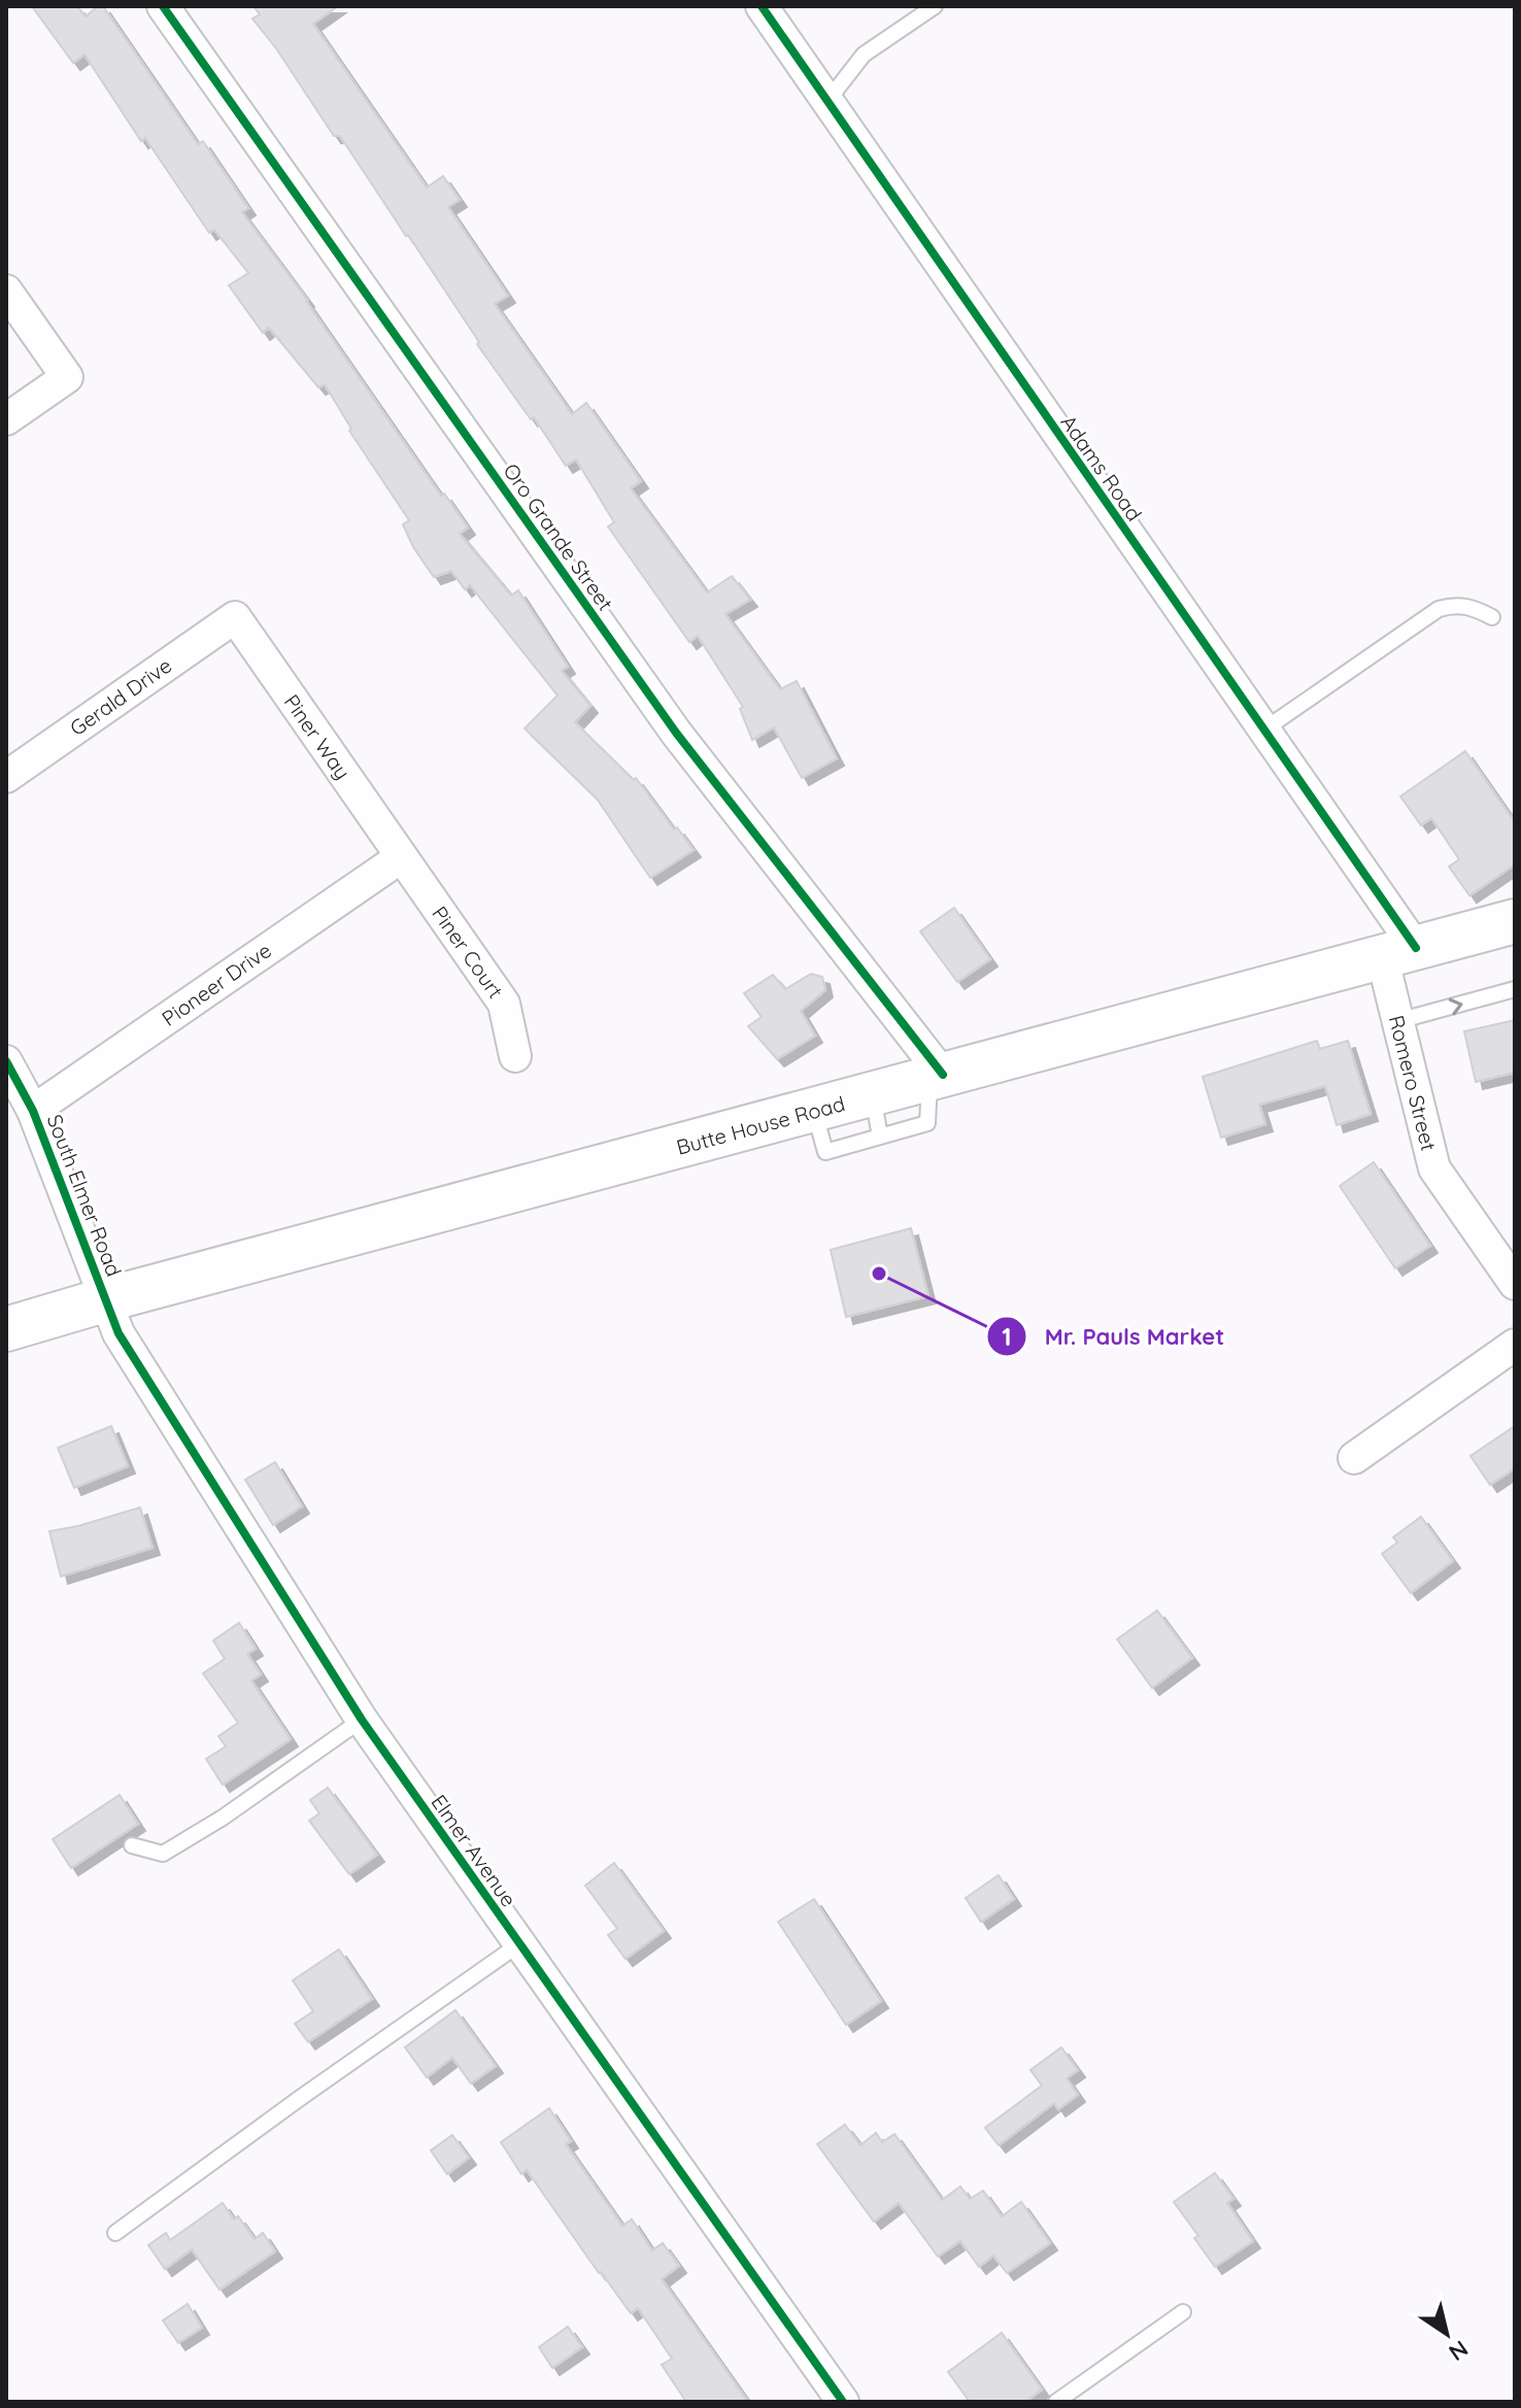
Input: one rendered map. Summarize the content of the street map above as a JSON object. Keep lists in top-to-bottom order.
{
  "streets": {
    "main road": ["Butte House Road"],
    "street": [
      "Adams Road",
      "Oro Grande Street",
      "Gerald Drive",
      "Piner Way",
      "Piner Court",
      "Pioneer Drive",
      "Romero Street",
      "South Elmer Road",
      "Elmer Avenue"
    ]
  },
  "crossings": [
    ["Adams Road", "Romero Street"],
    ["Adams Road", "Butte House Road"],
    ["Oro Grande Street", "Butte House Road"],
    ["Gerald Drive", "Piner Way"],
    ["Piner Way", "Piner Court"],
    ["Piner Way", "Pioneer Drive"],
    ["Piner Court", "Pioneer Drive"],
    ["Pioneer Drive", "South Elmer Road"],
    ["Romero Street", "Butte House Road"],
    ["Butte House Road", "South Elmer Road"],
    ["Butte House Road", "Elmer Avenue"],
    ["South Elmer Road", "Elmer Avenue"]
  ],
  "places": ["Mr. Pauls Market"],
  "north": "bottom right"
}
